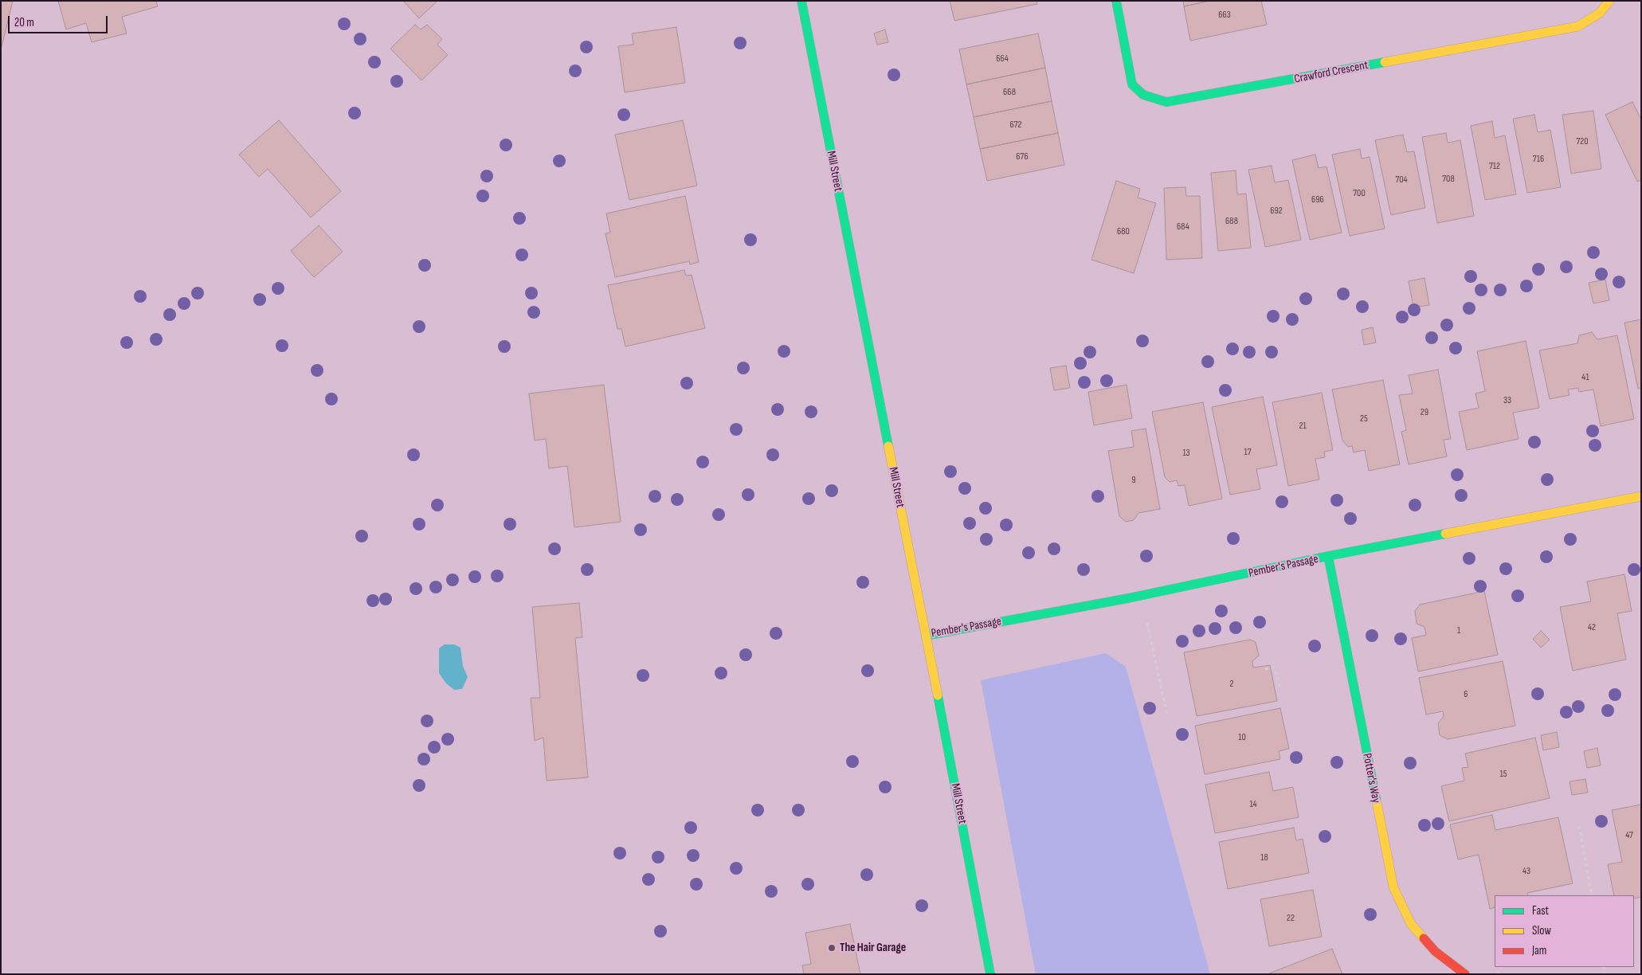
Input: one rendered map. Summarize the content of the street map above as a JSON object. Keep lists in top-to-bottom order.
{
  "streets": {
    "street": [
      "Crawford Crescent",
      "Mill Street",
      "Pember's Passage",
      "Potter's Way"
    ]
  },
  "crossings": [
    ["Mill Street", "Pember's Passage"],
    ["Pember's Passage", "Potter's Way"]
  ],
  "places": ["The Hair Garage"],
  "house_numbers": [
    "663",
    "664",
    "668",
    "672",
    "720",
    "676",
    "716",
    "712",
    "708",
    "704",
    "700",
    "696",
    "692",
    "688",
    "684",
    "680",
    "41",
    "33",
    "29",
    "25",
    "21",
    "17",
    "13",
    "9",
    "42",
    "1",
    "2",
    "6",
    "10",
    "15",
    "14",
    "47",
    "18",
    "43",
    "22"
  ],
  "legend": ["Fast", "Slow", "Jam"],
  "scale_bar": "20 m"
}
